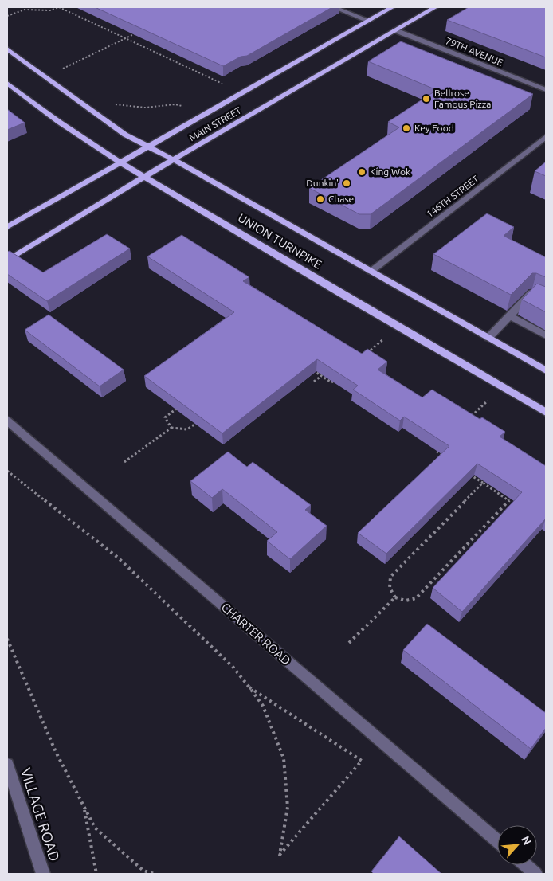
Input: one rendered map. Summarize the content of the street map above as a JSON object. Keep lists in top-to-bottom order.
{
  "streets": {
    "main road": ["MAIN STREET", "UNION TURNPIKE"],
    "street": [
      "79TH AVENUE",
      "146TH STREET",
      "CHARTER ROAD",
      "VILLAGE ROAD"
    ]
  },
  "crossings": [
    ["79TH AVENUE", "MAIN STREET"],
    ["MAIN STREET", "UNION TURNPIKE"],
    ["146TH STREET", "UNION TURNPIKE"]
  ],
  "places": [
    "Bellrose Famous Pizza",
    "Key Food",
    "King Wok",
    "Dunkin'",
    "Chase"
  ],
  "north": "top right"
}
